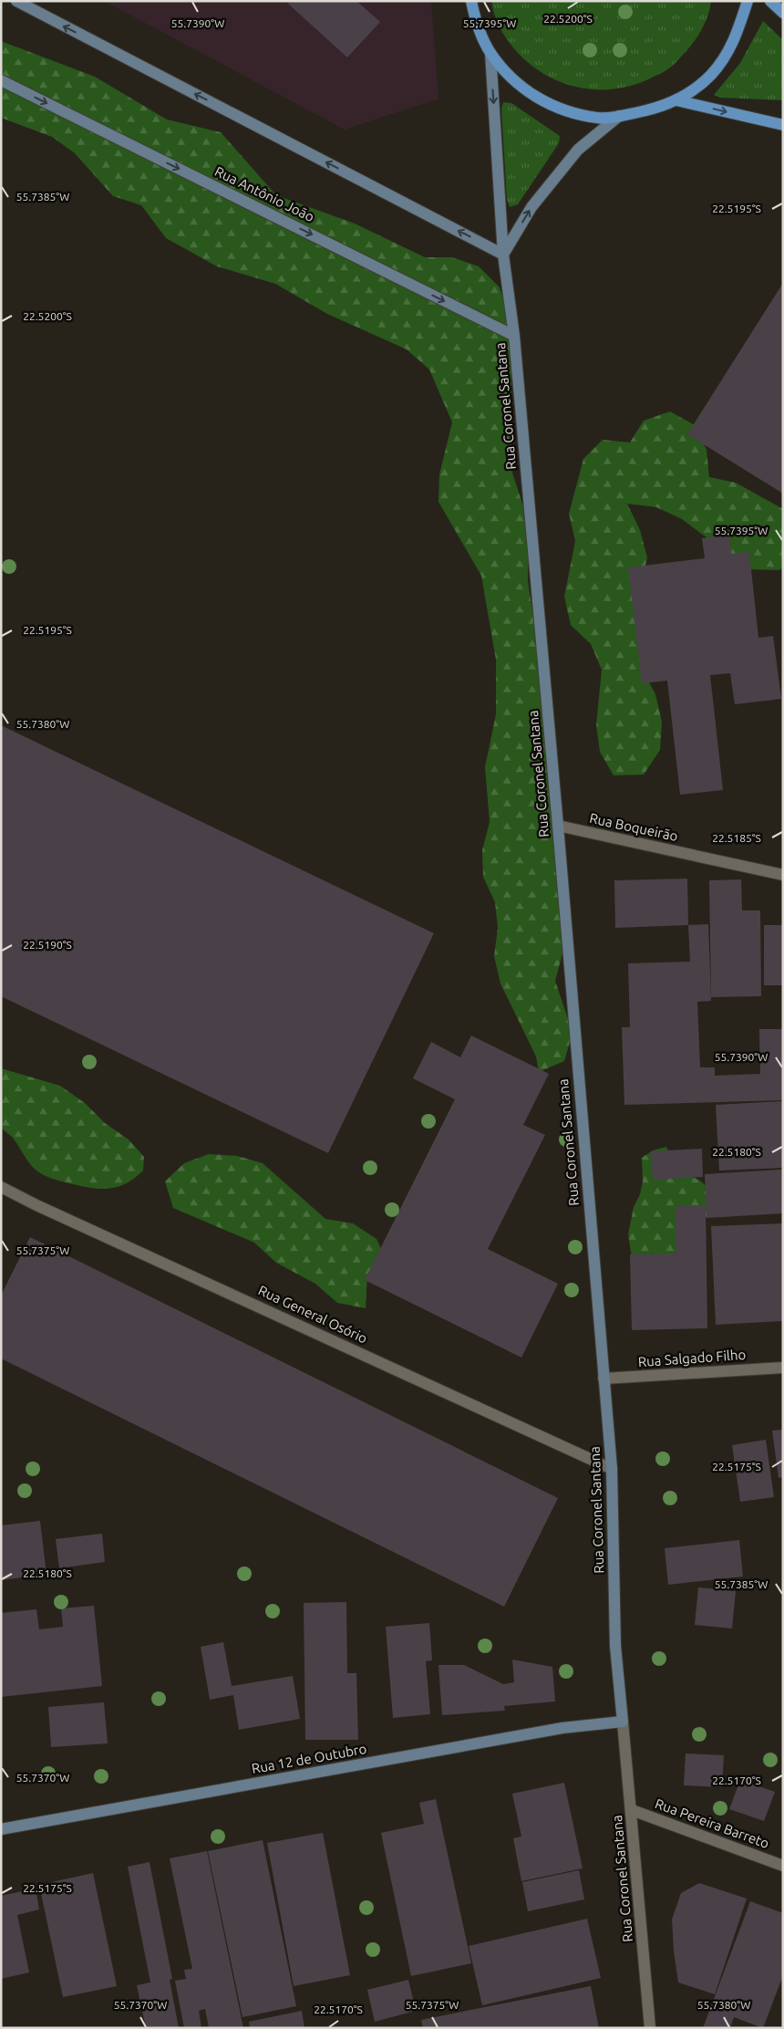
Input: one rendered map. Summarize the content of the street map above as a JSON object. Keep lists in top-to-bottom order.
{
  "streets": {
    "main road": ["Rua Antônio João", "Rua Coronel Santana", "Rua 12 de Outubro"],
    "street": [
      "Rua Boqueirão",
      "Rua General Osório",
      "Rua Salgado Filho",
      "Rua Pereira Barreto"
    ]
  },
  "crossings": [
    ["Rua Antônio João", "Rua Coronel Santana"],
    ["Rua Coronel Santana", "Rua Boqueirão"],
    ["Rua Coronel Santana", "Rua General Osório"],
    ["Rua Coronel Santana", "Rua Salgado Filho"],
    ["Rua Coronel Santana", "Rua 12 de Outubro"],
    ["Rua Coronel Santana", "Rua Pereira Barreto"]
  ],
  "coordinates": [
    "22.5200°S",
    "55.7390°W",
    "55.7395°W",
    "55.7385°W",
    "22.5195°S",
    "55.7380°W",
    "22.5185°S",
    "22.5190°S",
    "22.5180°S",
    "55.7375°W",
    "22.5175°S",
    "55.7370°W",
    "22.5170°S"
  ]
}
